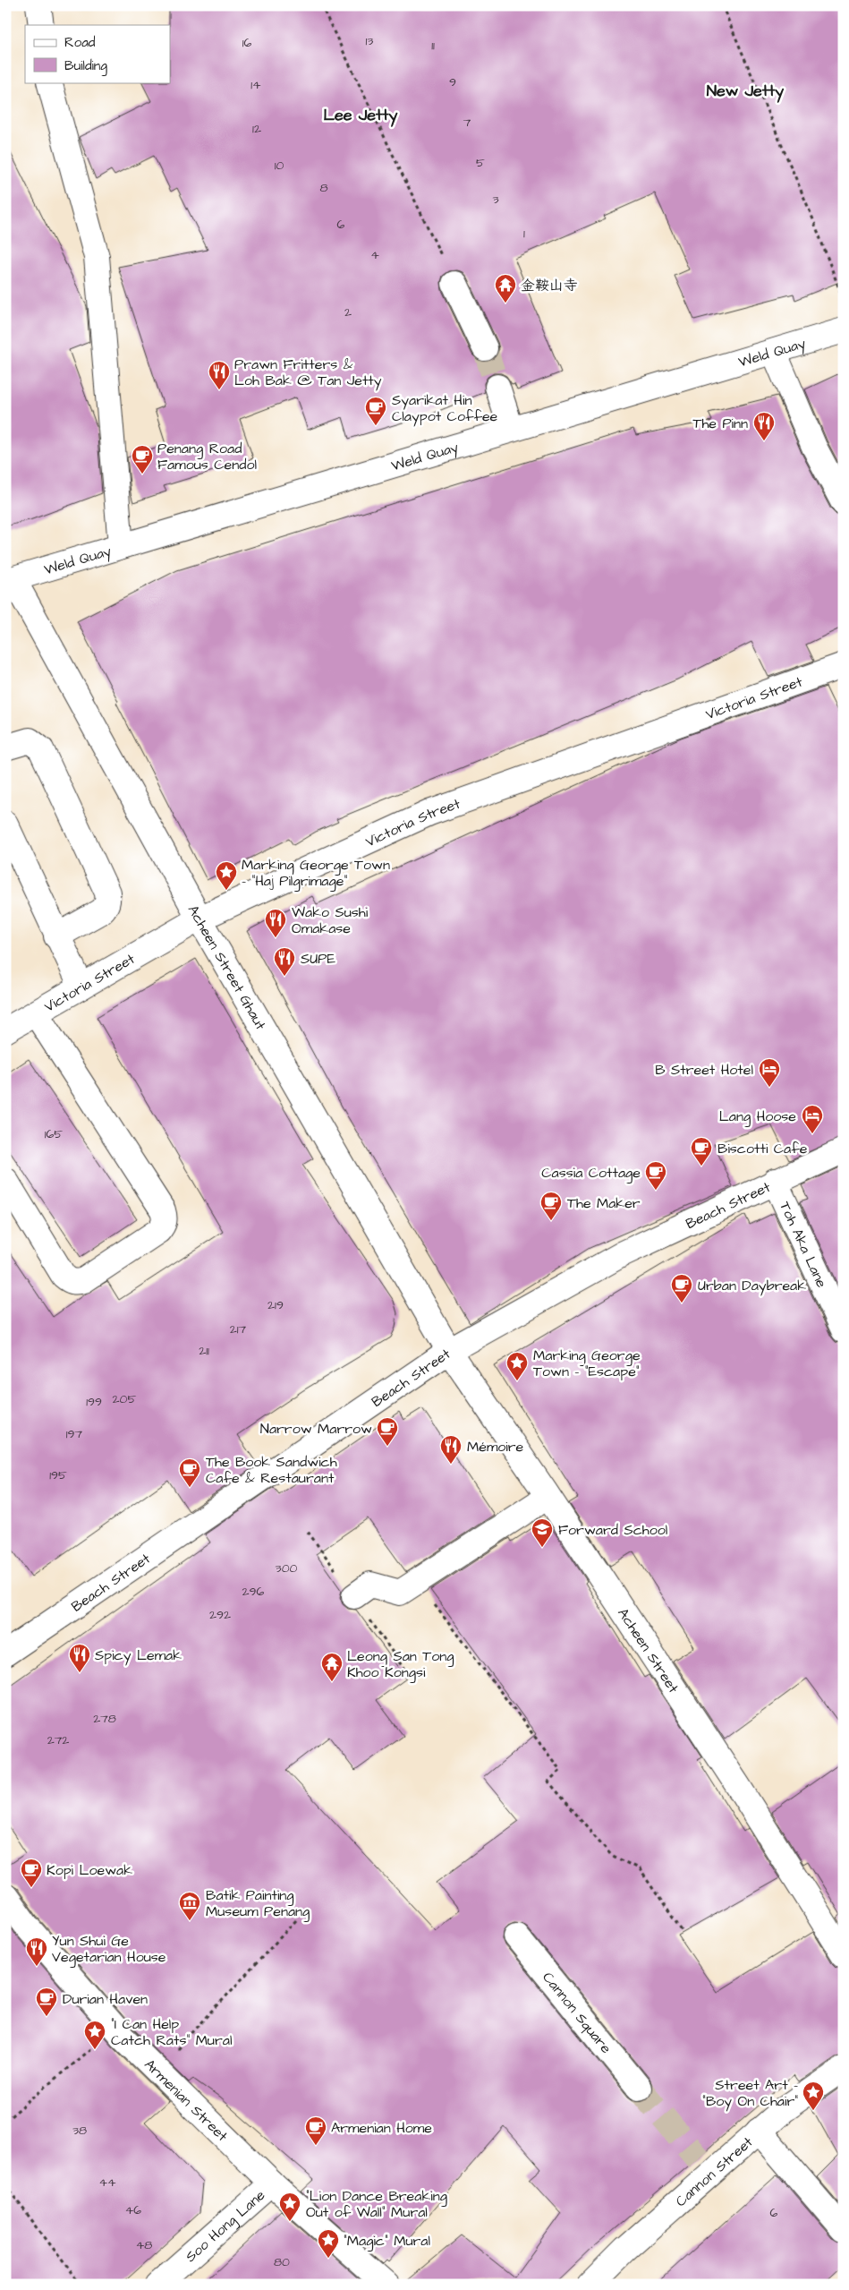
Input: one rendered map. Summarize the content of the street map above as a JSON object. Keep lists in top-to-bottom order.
{
  "streets": {
    "street": [
      "Weld Quay",
      "Victoria Street",
      "Acheen Street Ghaut",
      "Beach Street",
      "Toh Aka Lane",
      "Acheen Street",
      "Cannon Square",
      "Armenian Street",
      "Cannon Street",
      "Soo Hong Lane"
    ]
  },
  "crossings": [
    ["Weld Quay", "Acheen Street Ghaut"],
    ["Victoria Street", "Acheen Street Ghaut"],
    ["Acheen Street Ghaut", "Beach Street"],
    ["Acheen Street Ghaut", "Acheen Street"],
    ["Beach Street", "Toh Aka Lane"],
    ["Beach Street", "Acheen Street"],
    ["Armenian Street", "Soo Hong Lane"]
  ],
  "districts": ["New Jetty", "Lee Jetty"],
  "places": {
    "temple": ["金鞍山寺", "Leong San Tong Khoo Kongsi"],
    "restaurant": [
      "Prawn Fritters & Loh Bak @ Tan Jetty",
      "The Pinn",
      "Wako Sushi Omakase",
      "SUPE",
      "Mémoire",
      "Spicy Lemak",
      "Yun Shui Ge Vegetarian House"
    ],
    "cafe": [
      "Syarikat Hin Claypot Coffee",
      "Penang Road Famous Cendol",
      "Biscotti Cafe",
      "Cassia Cottage",
      "The Maker",
      "Urban Daybreak",
      "Narrow Marrow",
      "The Book Sandwich Cafe & Restaurant",
      "Kopi Loewak",
      "Durian Haven",
      "Armenian Home"
    ],
    "place": [
      "Marking George Town - \"Haj Pilgrimage\"",
      "Marking George Town - \"Escape\"",
      "\"I Can Help Catch Rats\" Mural",
      "Street Art - \"Boy On Chair\"",
      "\"Lion Dance Breaking Out of Wall\" Mural",
      "\"Magic\" Mural"
    ],
    "hotel": ["B Street Hotel", "Lang Hoose"],
    "school or university": ["Forward School"],
    "museum": ["Batik Painting Museum Penang"]
  },
  "house_numbers": [
    "13",
    "16",
    "11",
    "9",
    "14",
    "7",
    "12",
    "5",
    "10",
    "8",
    "3",
    "6",
    "1",
    "4",
    "2",
    "165",
    "219",
    "217",
    "211",
    "205",
    "199",
    "197",
    "195",
    "300",
    "296",
    "292",
    "278",
    "272",
    "38",
    "44",
    "46",
    "6",
    "48",
    "80"
  ],
  "legend": ["Road", "Building"]
}
